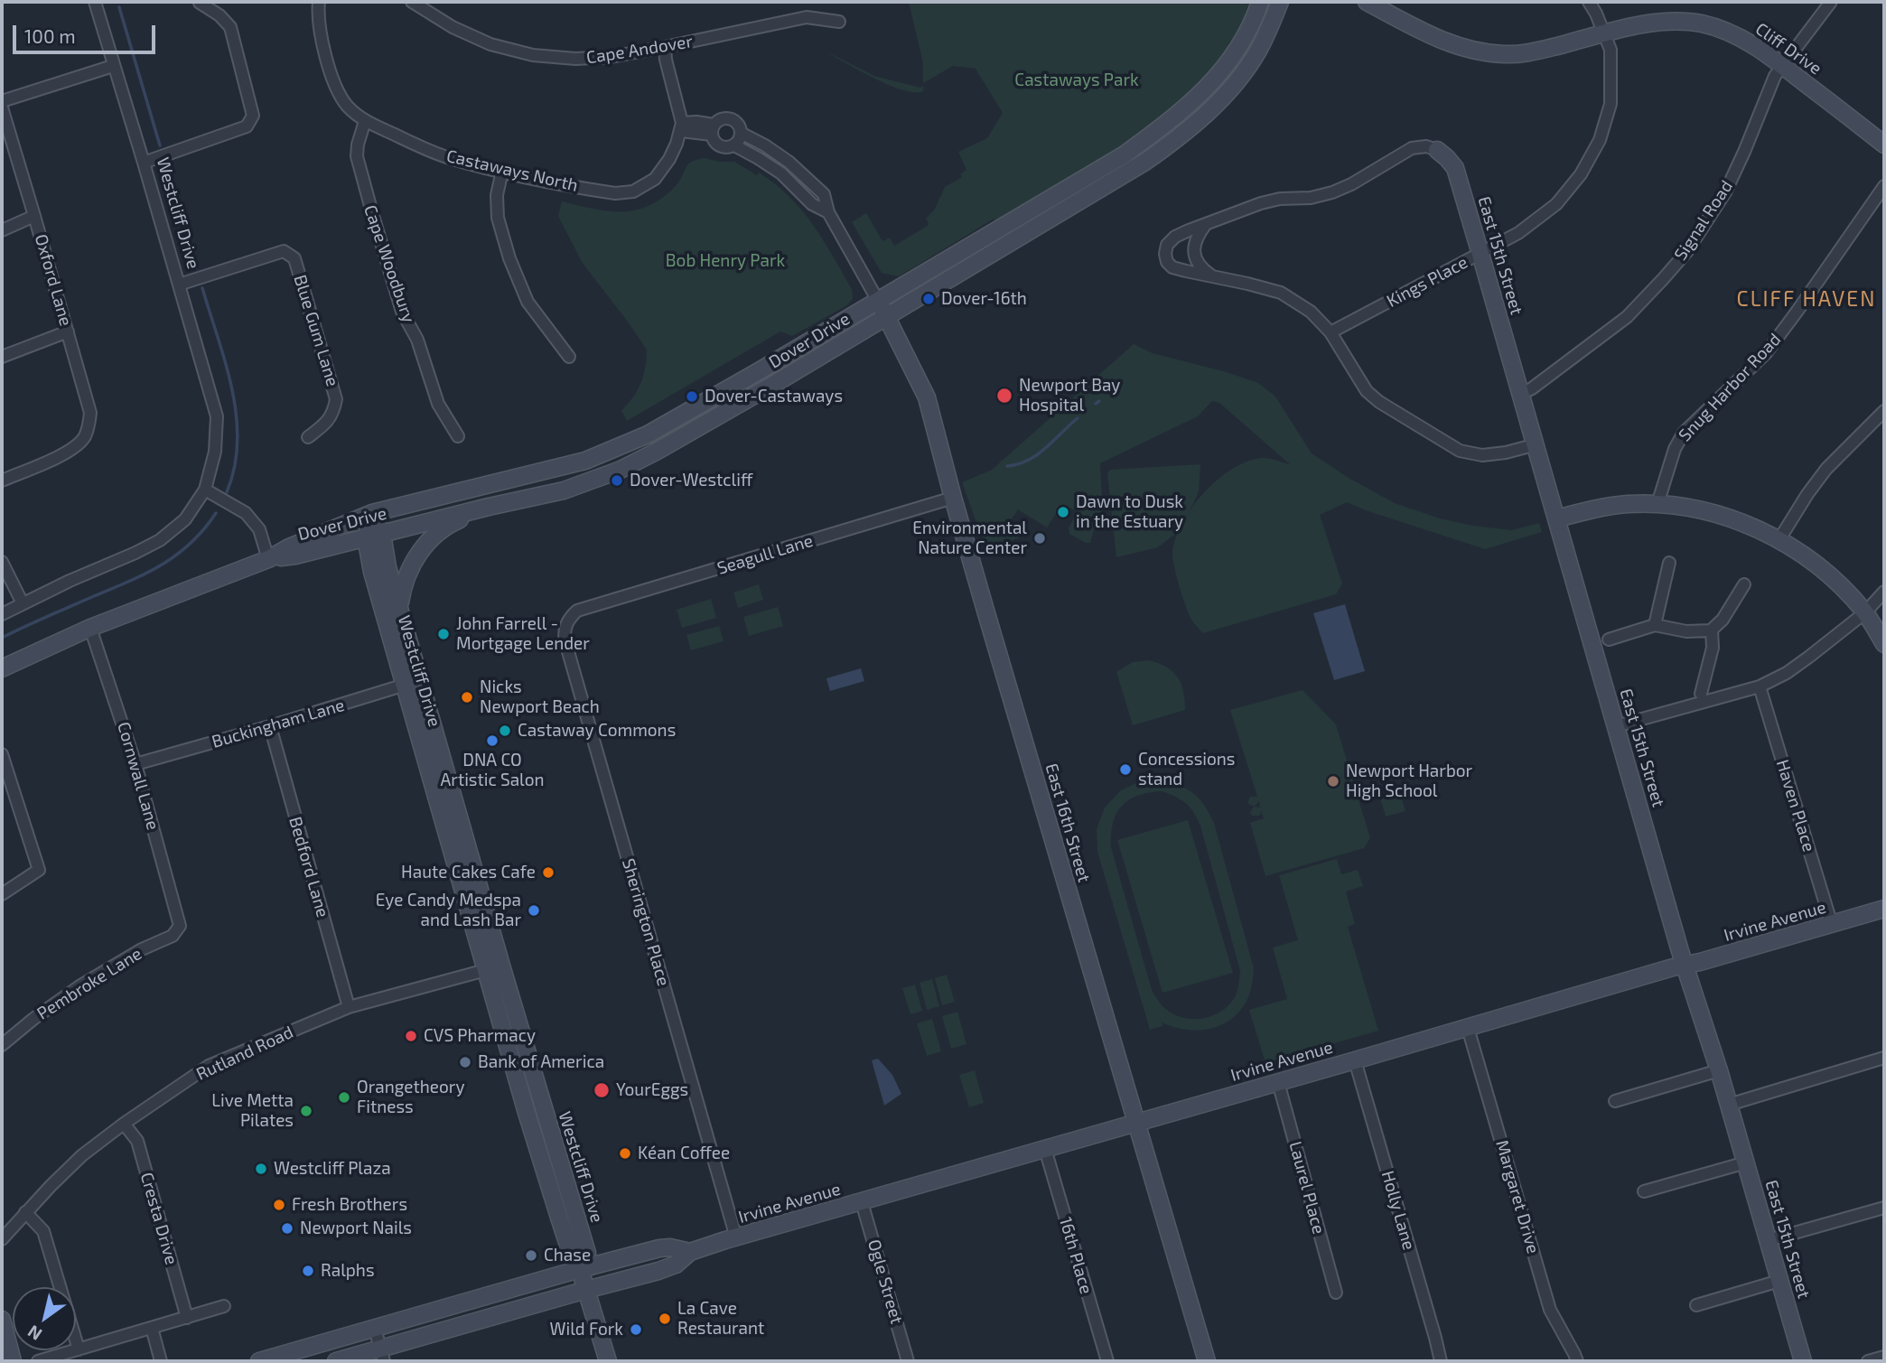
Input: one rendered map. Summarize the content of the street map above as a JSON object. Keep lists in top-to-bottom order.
{
  "streets": {
    "street": [
      "Cliff Drive",
      "Cape Andover",
      "Castaways North",
      "Westcliff Drive",
      "Signal Road",
      "East 15th Street",
      "Cape Woodbury",
      "Oxford Lane",
      "Kings Place",
      "Blue Gum Lane",
      "Dover Drive",
      "Snug Harbor Road",
      "Seagull Lane",
      "Buckingham Lane",
      "Cornwall Lane",
      "Haven Place",
      "East 16th Street",
      "Bedford Lane",
      "Irvine Avenue",
      "Sherington Place",
      "Pembroke Lane",
      "Rutland Road",
      "Laurel Place",
      "Margaret Drive",
      "Holly Lane",
      "Cresta Drive",
      "16th Place",
      "Ogle Street"
    ]
  },
  "crossings": [
    ["Cliff Drive", "Signal Road"],
    ["Cliff Drive", "Kings Place"],
    ["Castaways North", "Cape Woodbury"],
    ["Westcliff Drive", "Blue Gum Lane"],
    ["Westcliff Drive", "Dover Drive"],
    ["Westcliff Drive", "Buckingham Lane"],
    ["Westcliff Drive", "Irvine Avenue"],
    ["Westcliff Drive", "Rutland Road"],
    ["Signal Road", "East 15th Street"],
    ["East 15th Street", "Kings Place"],
    ["East 15th Street", "Irvine Avenue"],
    ["Dover Drive", "Cornwall Lane"],
    ["Dover Drive", "East 16th Street"],
    ["Seagull Lane", "East 16th Street"],
    ["Seagull Lane", "Sherington Place"],
    ["Buckingham Lane", "Cornwall Lane"],
    ["Buckingham Lane", "Bedford Lane"],
    ["Cornwall Lane", "Pembroke Lane"],
    ["Haven Place", "Irvine Avenue"],
    ["East 16th Street", "Irvine Avenue"],
    ["Bedford Lane", "Rutland Road"],
    ["Irvine Avenue", "Sherington Place"],
    ["Irvine Avenue", "Laurel Place"],
    ["Irvine Avenue", "Margaret Drive"],
    ["Irvine Avenue", "Holly Lane"],
    ["Irvine Avenue", "16th Place"],
    ["Irvine Avenue", "Ogle Street"],
    ["Rutland Road", "Cresta Drive"]
  ],
  "districts": ["CLIFF HAVEN"],
  "parks": ["Castaways Park", "Bob Henry Park"],
  "places": [
    "Dover-16th",
    "Newport Bay Hospital",
    "Dover-Castaways",
    "Dover-Westcliff",
    "Dawn to Dusk in the Estuary",
    "Environmental Nature Center",
    "John Farrell - Mortgage Lender",
    "Nicks Newport Beach",
    "Castaway Commons",
    "DNA CO Artistic Salon",
    "Concessions stand",
    "Newport Harbor High School",
    "Haute Cakes Cafe",
    "Eye Candy Medspa and Lash Bar",
    "CVS Pharmacy",
    "Bank of America",
    "YourEggs",
    "Orangetheory Fitness",
    "Live Metta Pilates",
    "Kéan Coffee",
    "Westcliff Plaza",
    "Fresh Brothers",
    "Newport Nails",
    "Chase",
    "Ralphs",
    "La Cave Restaurant",
    "Wild Fork"
  ],
  "scale_bar": "100 m",
  "north": "bottom left"
}
